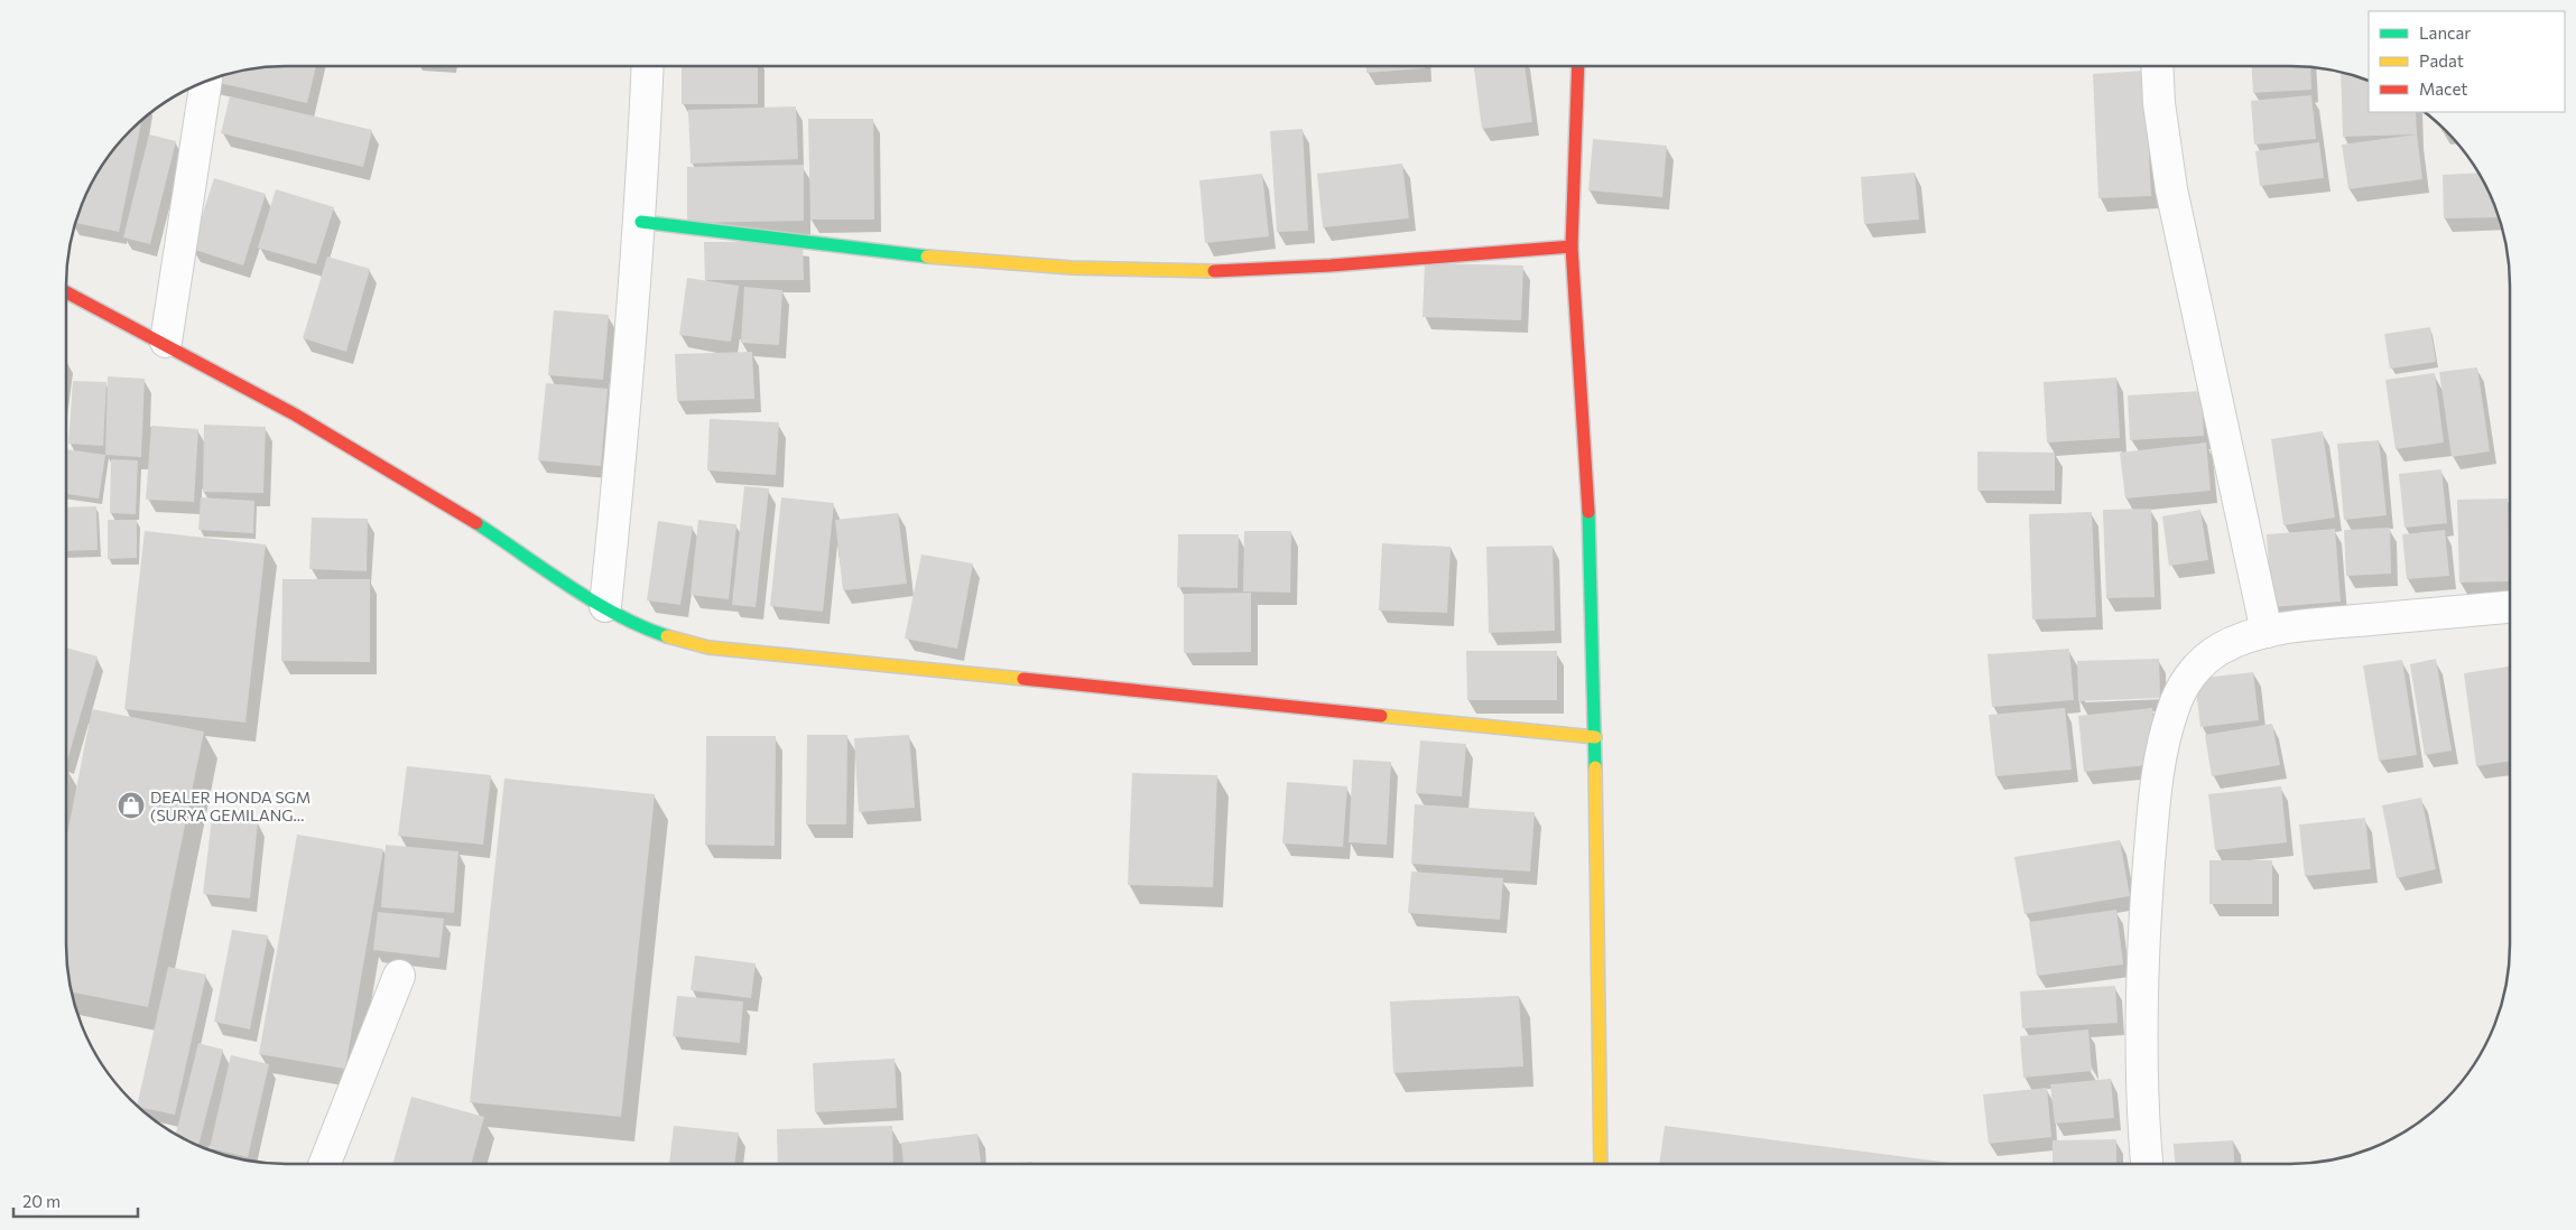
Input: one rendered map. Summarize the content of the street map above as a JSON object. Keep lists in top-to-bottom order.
{
  "places": {
    "shop": ["DEALER HONDA SGM (SURYA GEMILANG…"]
  },
  "legend": ["Lancar", "Padat", "Macet"],
  "scale_bar": "20 m"
}
